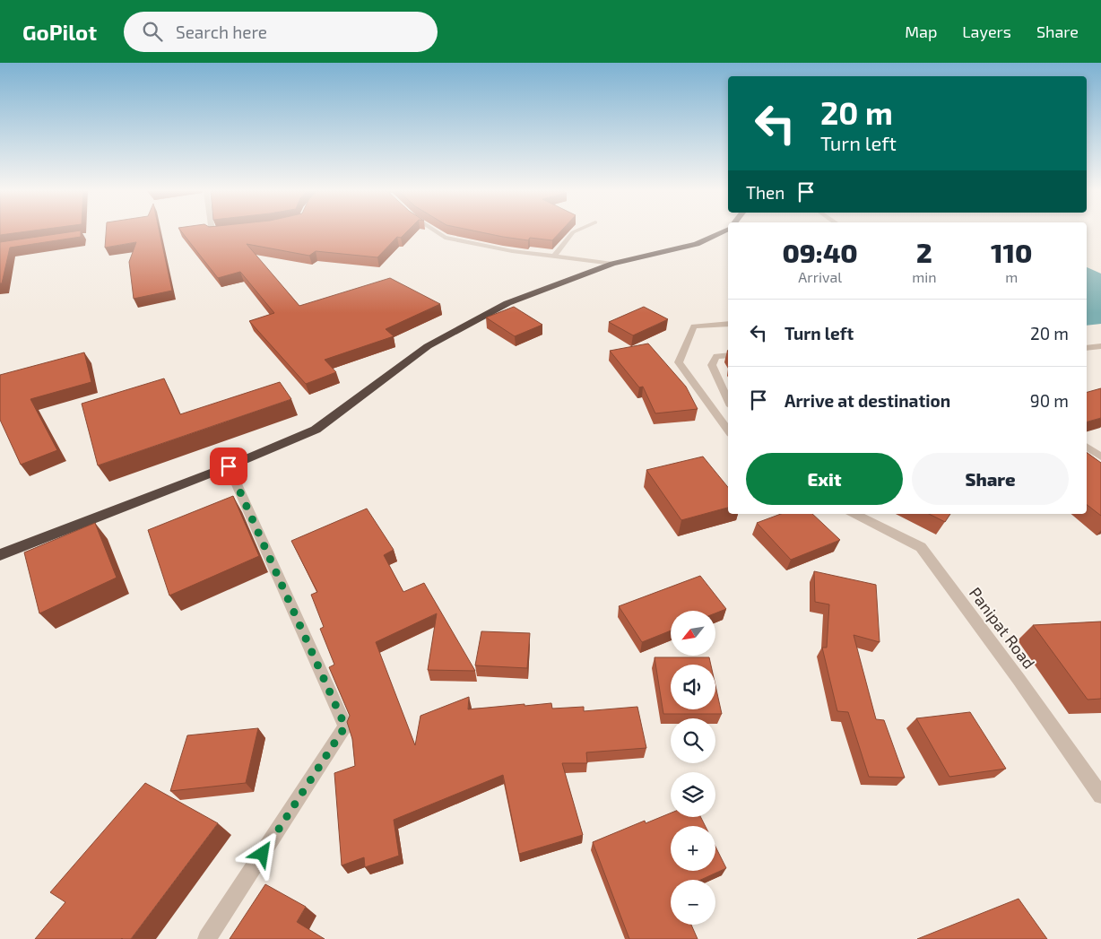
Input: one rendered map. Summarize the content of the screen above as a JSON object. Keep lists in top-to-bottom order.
{
  "streets": {
    "street": ["Panipat Road"]
  },
  "north": "bottom left",
  "page": {
    "header": "GoPilot",
    "search": "Search here",
    "nav": ["Map", "Layers", "Share"],
    "turn": ["20 m", "Turn left"],
    "then": "Then",
    "eta": [
      "09:40",
      "Arrival",
      "2",
      "min",
      "110",
      "m"
    ],
    "list": [
      {
        "name": "Turn left",
        "value": "20 m"
      },
      {
        "name": "Arrive at destination",
        "value": "90 m"
      }
    ],
    "buttons": ["Exit", "Share"],
    "map_buttons": ["+", "−"]
  }
}
